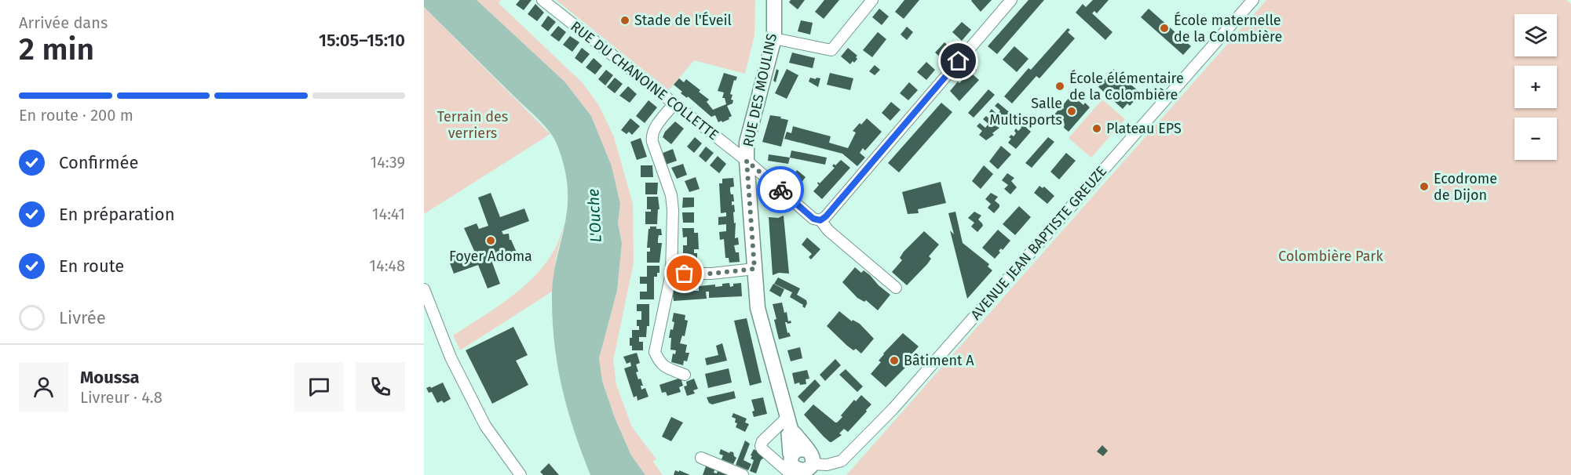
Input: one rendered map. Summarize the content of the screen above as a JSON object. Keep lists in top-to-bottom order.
{
  "streets": {
    "street": ["RUE DU CHANOINE COLLETTE", "RUE DES MOULINS", "AVENUE JEAN BAPTISTE GREUZE"]
  },
  "crossings": [
    ["RUE DU CHANOINE COLLETTE", "RUE DES MOULINS"]
  ],
  "water": ["L'Ouche"],
  "parks": ["Terrain des verriers", "Colombière Park"],
  "places": [
    "Stade de l'Éveil",
    "École maternelle de la Colombière",
    "École élémentaire de la Colombière",
    "Salle Multisports",
    "Plateau EPS",
    "Ecodrome de Dijon",
    "Foyer Adoma",
    "Bâtiment A"
  ],
  "page": {
    "heading": ["2 min", "Arrivée dans", "15:05–15:10"],
    "panel": ["Moussa", "Livreur · 4.8"],
    "map_buttons": ["+", "−"],
    "bar": "En route · 200 m",
    "list": [
      ["Confirmée", "14:39"],
      ["En préparation", "14:41"],
      ["En route", "14:48"],
      "Livrée"
    ]
  }
}
